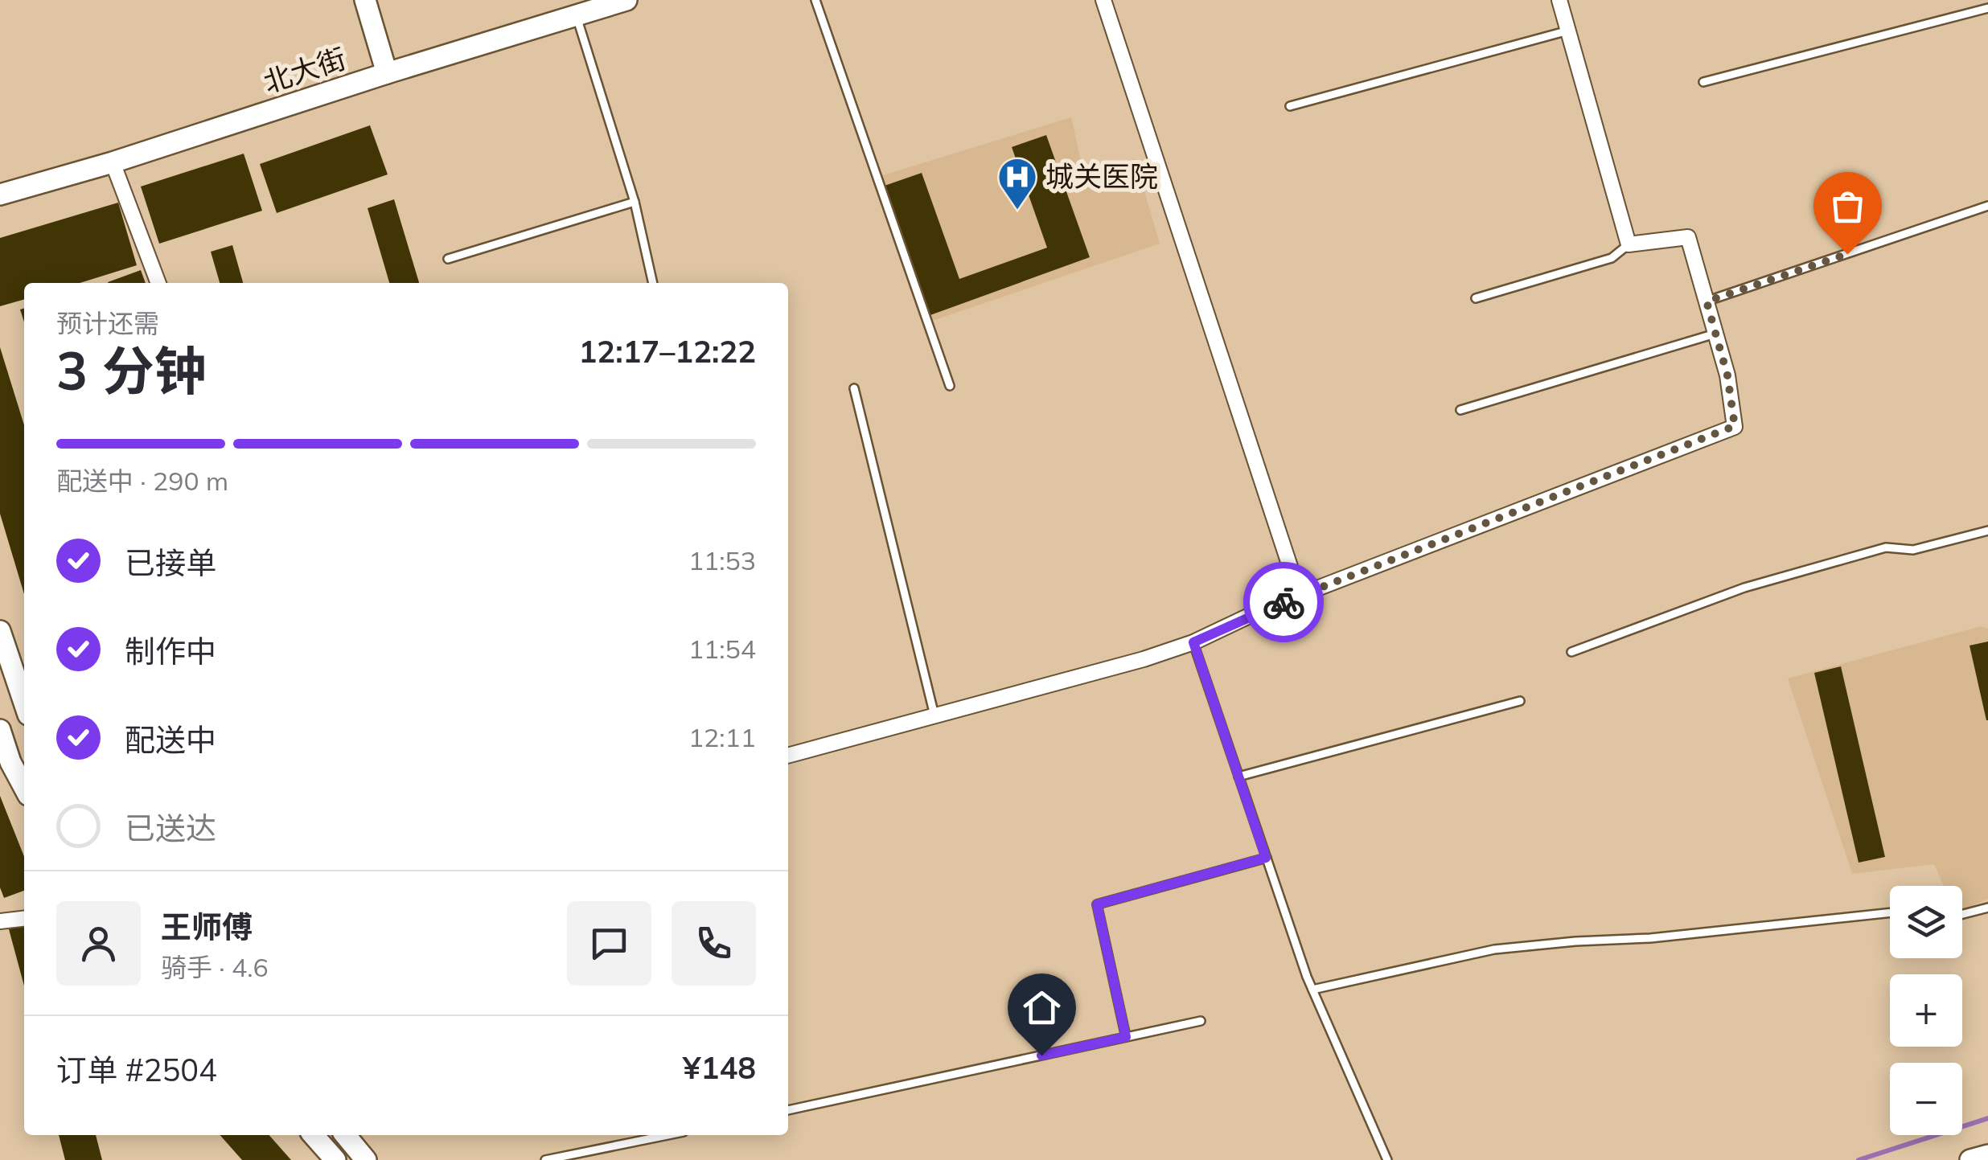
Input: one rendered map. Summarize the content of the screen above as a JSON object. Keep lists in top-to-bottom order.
{
  "streets": {
    "main road": ["北大街"]
  },
  "places": {
    "hospital": ["城关医院"]
  },
  "page": {
    "heading": ["3 分钟", "预计还需", "12:17–12:22"],
    "panel": [
      "王师傅",
      "骑手 · 4.6",
      "订单 #2504",
      "¥148"
    ],
    "bar": "配送中 · 290 m",
    "list": [
      ["已接单", "11:53"],
      ["制作中", "11:54"],
      ["配送中", "12:11"],
      "已送达"
    ],
    "map_buttons": ["+", "−"]
  }
}
